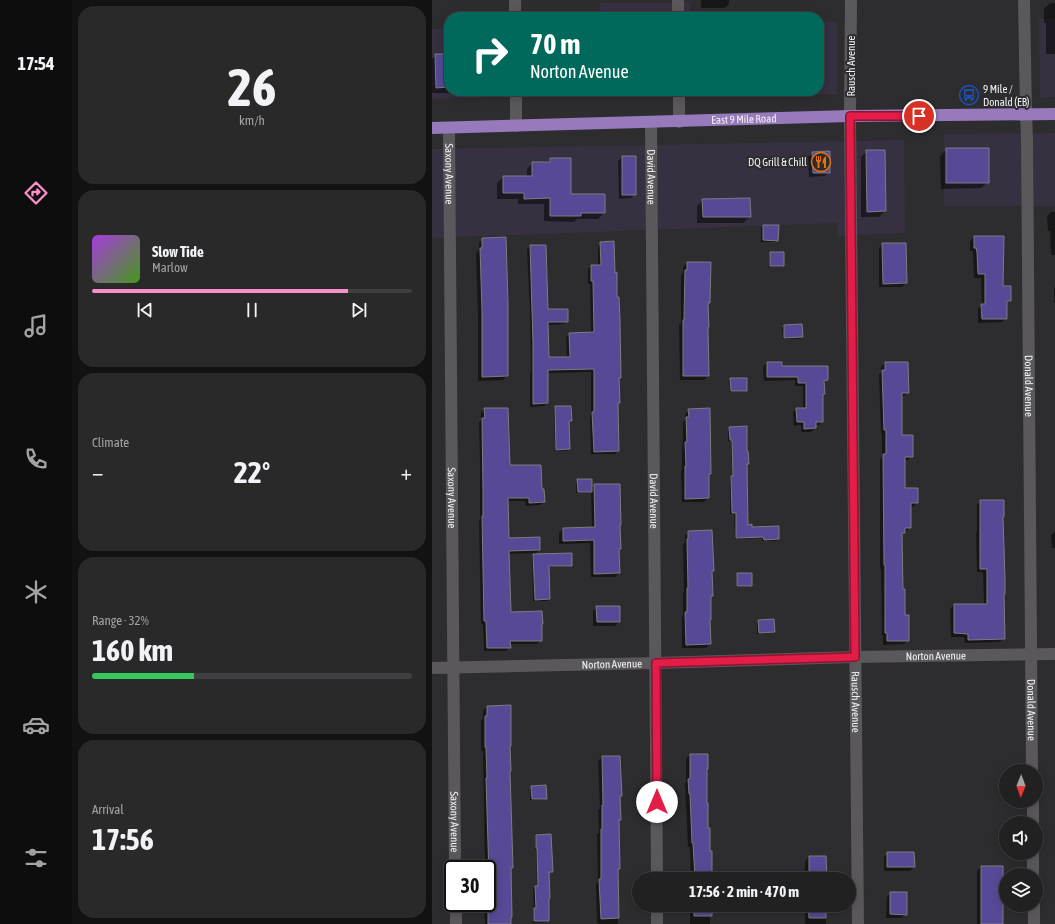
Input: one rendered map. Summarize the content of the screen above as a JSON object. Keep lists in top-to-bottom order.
{
  "streets": {
    "main road": ["East 9 Mile Road"],
    "street": [
      "Rausch Avenue",
      "Saxony Avenue",
      "David Avenue",
      "Donald Avenue",
      "Norton Avenue"
    ]
  },
  "crossings": [
    ["Rausch Avenue", "East 9 Mile Road"],
    ["Rausch Avenue", "Norton Avenue"],
    ["East 9 Mile Road", "Saxony Avenue"],
    ["East 9 Mile Road", "David Avenue"],
    ["East 9 Mile Road", "Donald Avenue"],
    ["Saxony Avenue", "Norton Avenue"],
    ["David Avenue", "Norton Avenue"],
    ["Donald Avenue", "Norton Avenue"]
  ],
  "places": {
    "bus stop": ["9 Mile / Donald (EB)"],
    "restaurant": ["DQ Grill & Chill"]
  },
  "north": "bottom",
  "page": {
    "tabs": "17:54",
    "tile": [
      ["26", "km/h"],
      "Climate",
      ["Range · 32%", "160 km"],
      ["Arrival", "17:56"]
    ],
    "turn": ["70 m", "Norton Avenue"],
    "song": ["Slow Tide", "Marlow"],
    "heat": ["−", "22°", "+"],
    "limit": "30",
    "trip": "17:56 · 2 min · 470 m"
  }
}
